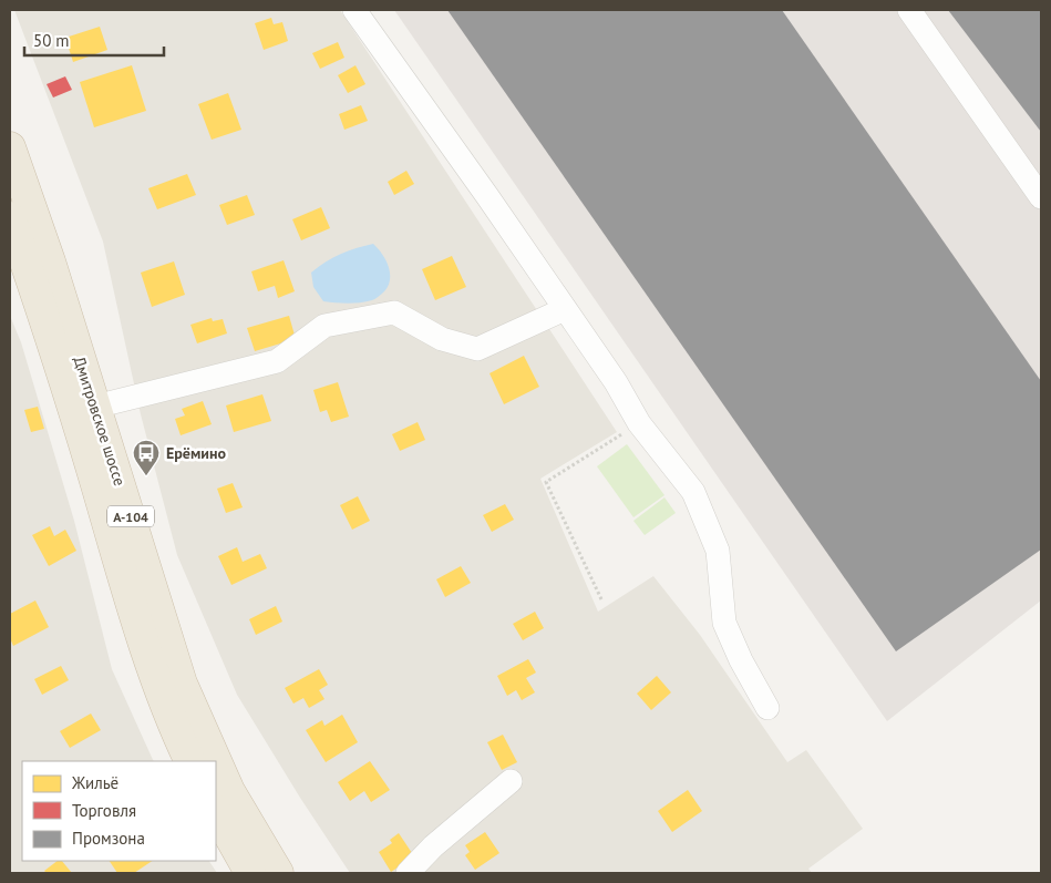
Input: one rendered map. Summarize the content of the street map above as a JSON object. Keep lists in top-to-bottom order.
{
  "streets": {
    "highway": ["Дмитровское шоссе", "А-104"]
  },
  "places": {
    "bus stop": ["Ерёмино"]
  },
  "legend": ["Жильё", "Торговля", "Промзона"],
  "scale_bar": "50 m"
}
